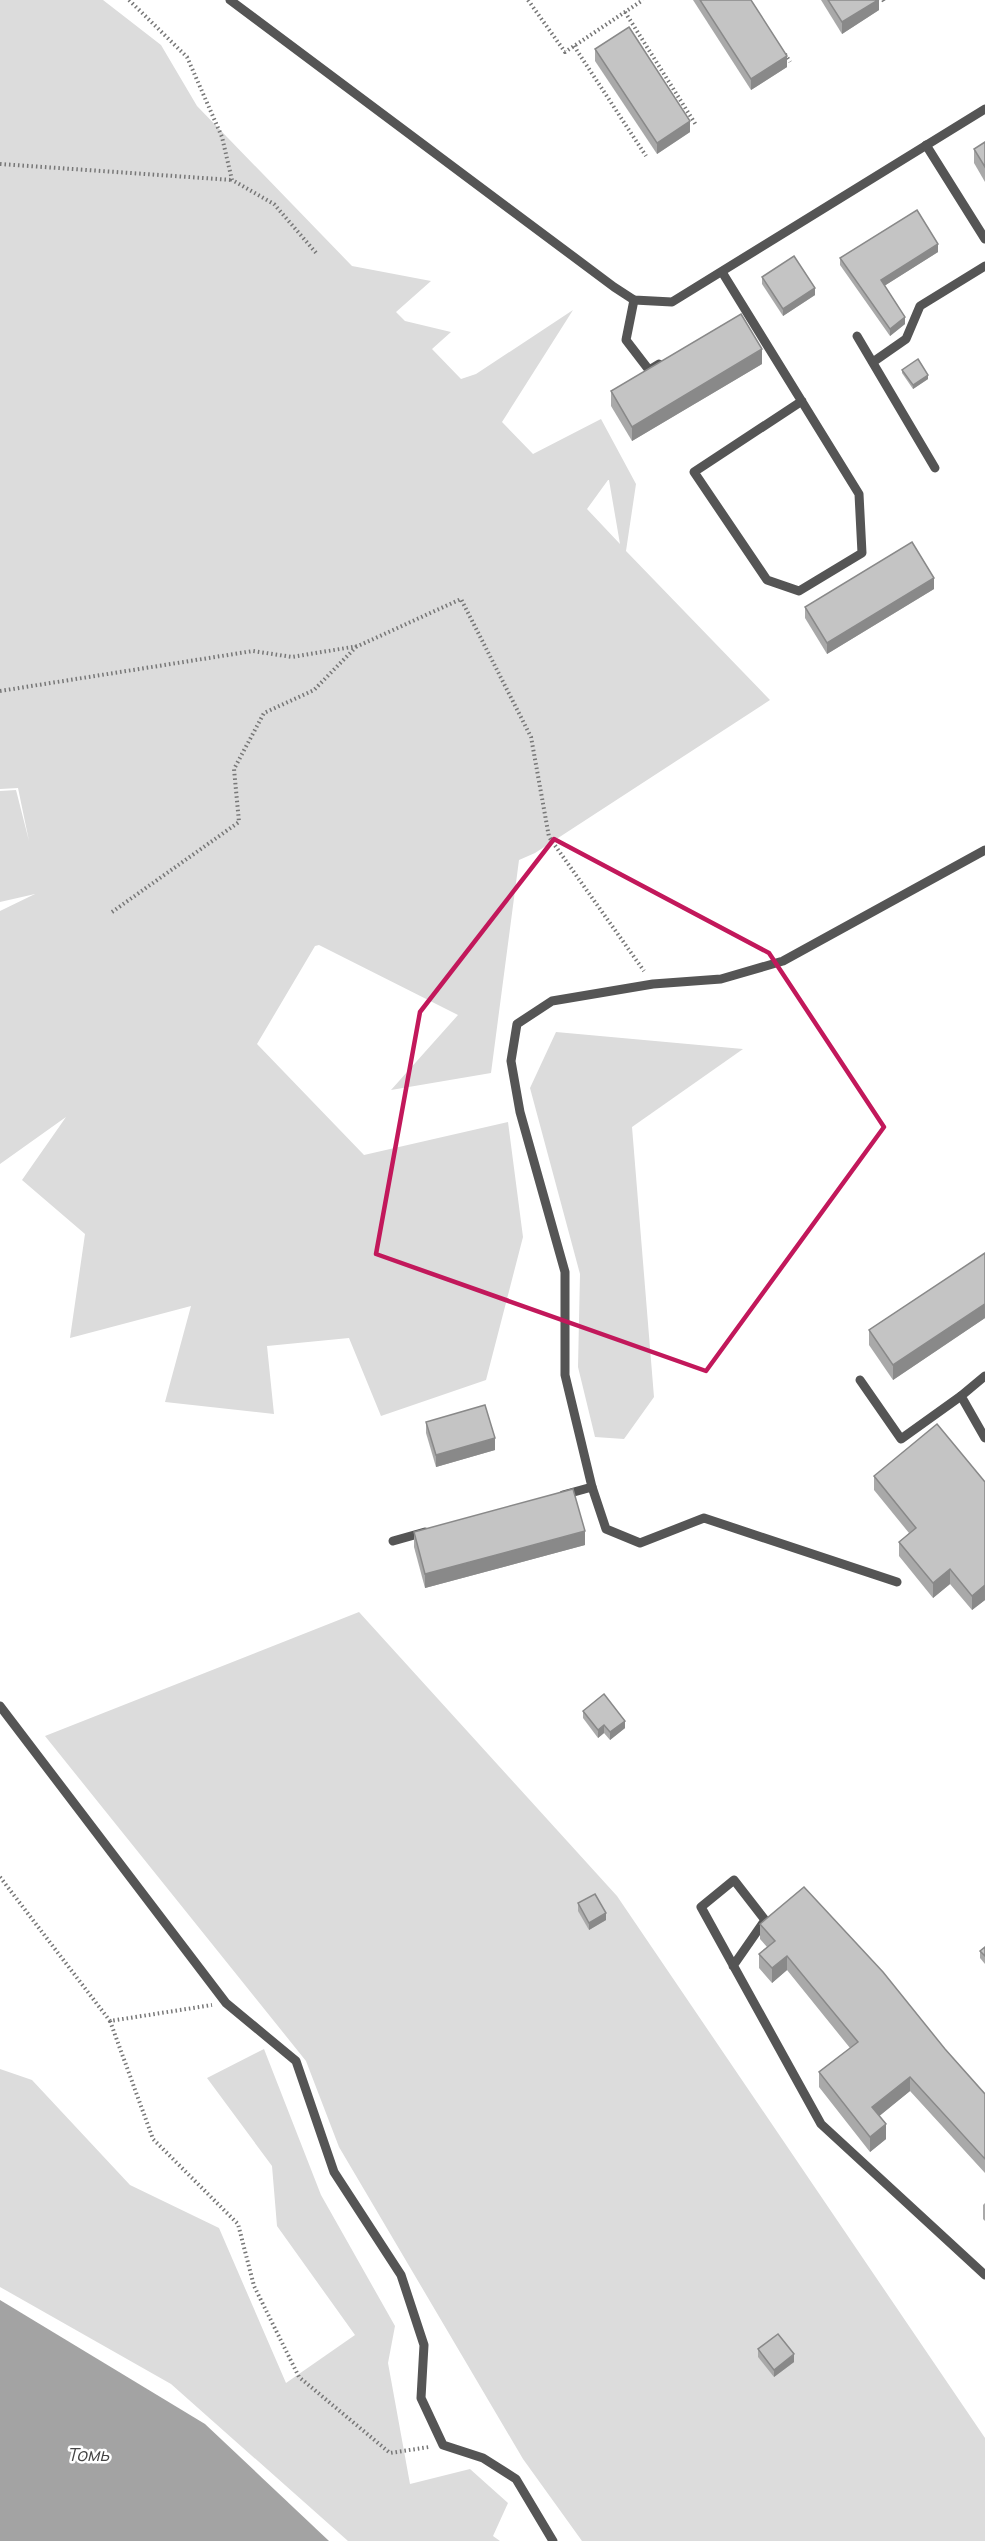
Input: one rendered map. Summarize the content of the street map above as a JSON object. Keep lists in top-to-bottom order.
{
  "water": ["Томь"]
}
